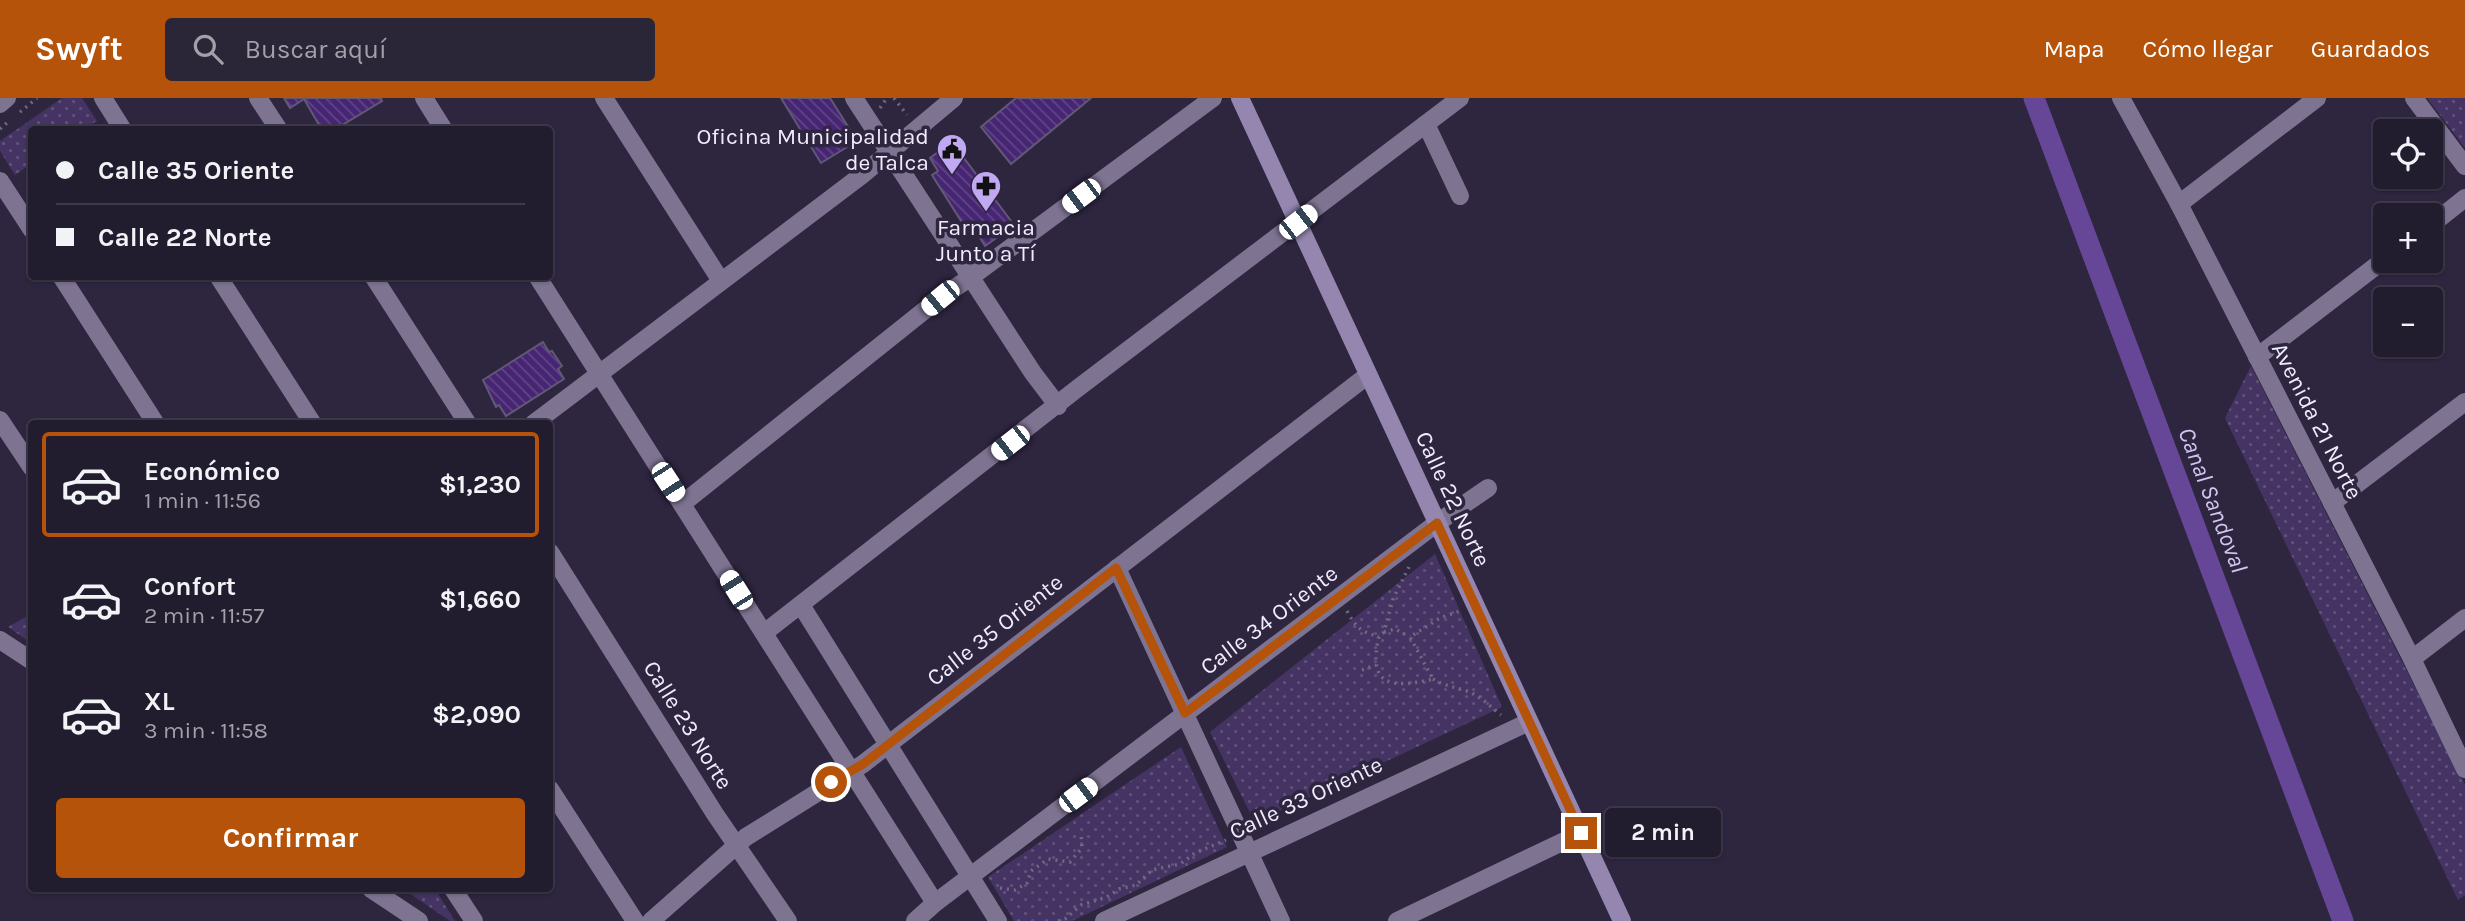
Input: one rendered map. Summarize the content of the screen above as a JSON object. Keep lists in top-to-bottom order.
{
  "streets": {
    "street": [
      "Avenida 21 Norte",
      "Calle 22 Norte",
      "Calle 34 Oriente",
      "Calle 35 Oriente",
      "Calle 23 Norte",
      "Calle 33 Oriente"
    ]
  },
  "crossings": [
    ["Calle 22 Norte", "Calle 34 Oriente"],
    ["Calle 22 Norte", "Calle 35 Oriente"],
    ["Calle 22 Norte", "Calle 33 Oriente"],
    ["Calle 35 Oriente", "Calle 23 Norte"]
  ],
  "water": ["Canal Sandoval"],
  "places": {
    "public building": ["Oficina Municipalidad de Talca"],
    "pharmacy": ["Farmacia Junto a Tí"]
  },
  "page": {
    "header": "Swyft",
    "search": "Buscar aquí",
    "nav": ["Mapa", "Cómo llegar", "Guardados"],
    "map_buttons": ["+", "−"],
    "banner": ["Calle 35 Oriente", "Calle 22 Norte"],
    "list": [
      {
        "name": "Económico",
        "note": "1 min · 11:56",
        "value": "$1,230"
      },
      {
        "name": "Confort",
        "note": "2 min · 11:57",
        "value": "$1,660"
      },
      {
        "name": "XL",
        "note": "3 min · 11:58",
        "value": "$2,090"
      }
    ],
    "buttons": "Confirmar",
    "bubble": "2 min"
  }
}
